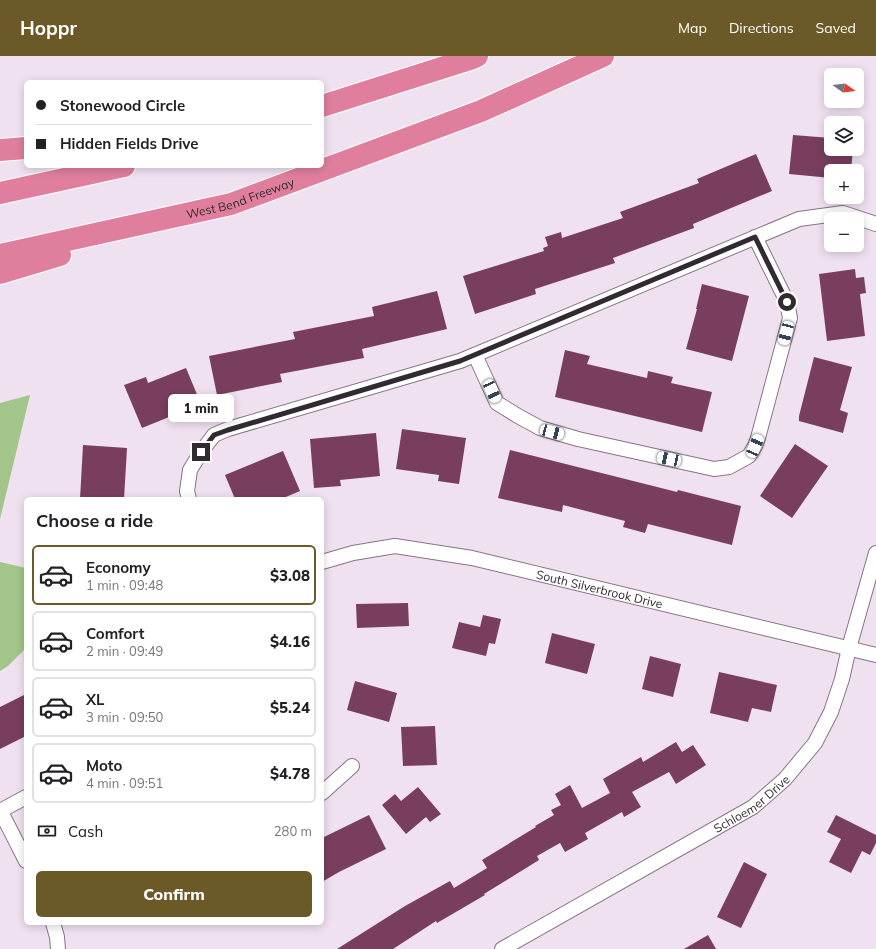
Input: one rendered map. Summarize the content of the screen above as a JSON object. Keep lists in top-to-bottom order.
{
  "streets": {
    "highway": ["West Bend Freeway"],
    "street": ["South Silverbrook Drive", "Schloemer Drive"]
  },
  "crossings": [
    ["South Silverbrook Drive", "Schloemer Drive"]
  ],
  "north": "right",
  "page": {
    "header": "Hoppr",
    "nav": ["Map", "Directions", "Saved"],
    "map_buttons": ["+", "−"],
    "banner": ["Stonewood Circle", "Hidden Fields Drive"],
    "bubble": "1 min",
    "heading": "Choose a ride",
    "list": [
      {
        "name": "Economy",
        "note": "1 min · 09:48",
        "value": "$3.08"
      },
      {
        "name": "Comfort",
        "note": "2 min · 09:49",
        "value": "$4.16"
      },
      {
        "name": "XL",
        "note": "3 min · 09:50",
        "value": "$5.24"
      },
      {
        "name": "Moto",
        "note": "4 min · 09:51",
        "value": "$4.78"
      }
    ],
    "pay": ["Cash", "280 m"],
    "buttons": "Confirm"
  }
}
